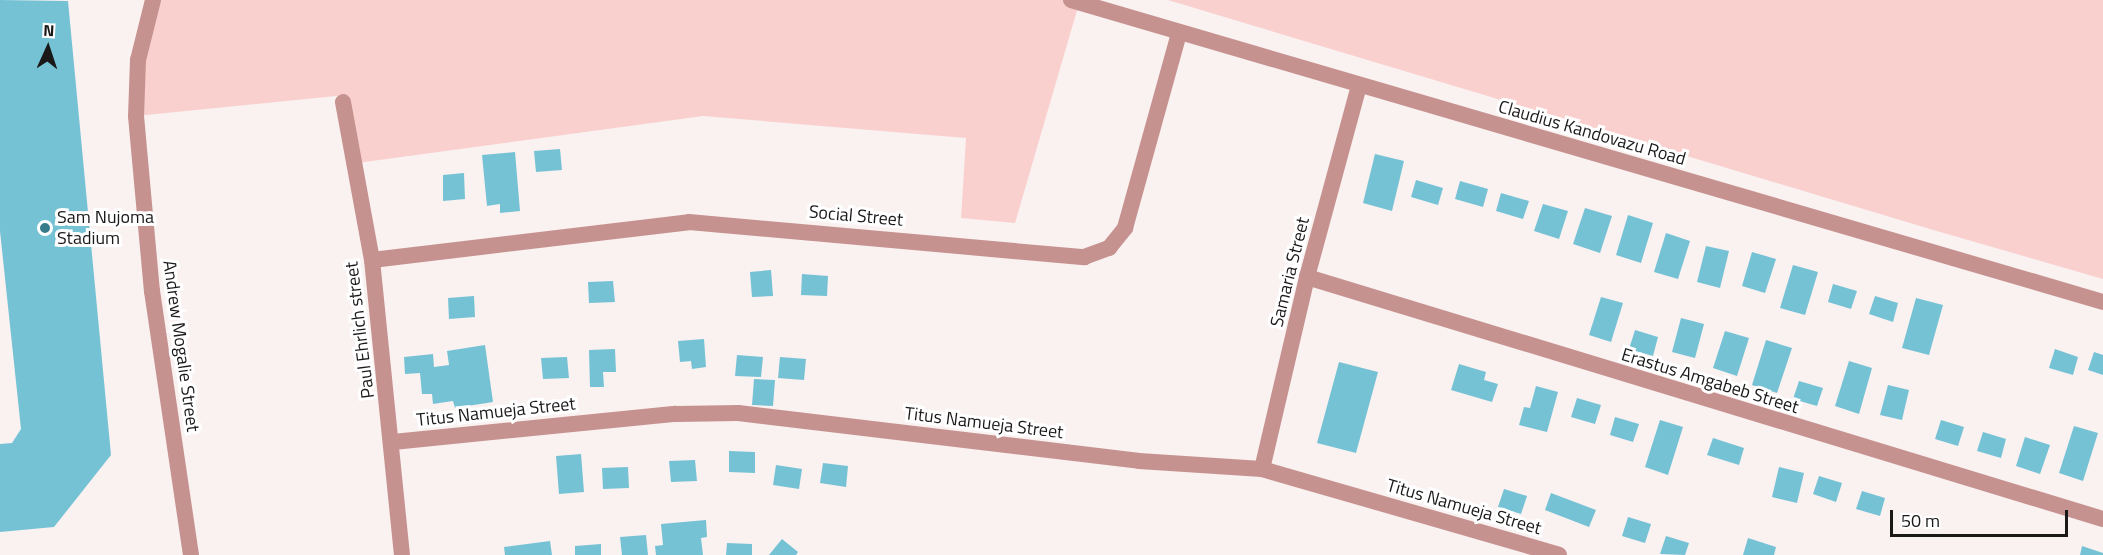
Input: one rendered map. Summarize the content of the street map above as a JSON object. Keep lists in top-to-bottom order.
{
  "streets": {
    "street": [
      "Claudius Kandovazu Road",
      "Social Street",
      "Samaria Street",
      "Paul Ehrlich street",
      "Andrew Mogalie Street",
      "Erastus Amgabeb Street",
      "Titus Namueja Street"
    ]
  },
  "crossings": [
    ["Claudius Kandovazu Road", "Social Street"],
    ["Claudius Kandovazu Road", "Samaria Street"],
    ["Social Street", "Paul Ehrlich street"],
    ["Samaria Street", "Erastus Amgabeb Street"],
    ["Samaria Street", "Titus Namueja Street"],
    ["Paul Ehrlich street", "Titus Namueja Street"]
  ],
  "places": ["Sam Nujoma Stadium"],
  "scale_bar": "50 m",
  "north": "top"
}
